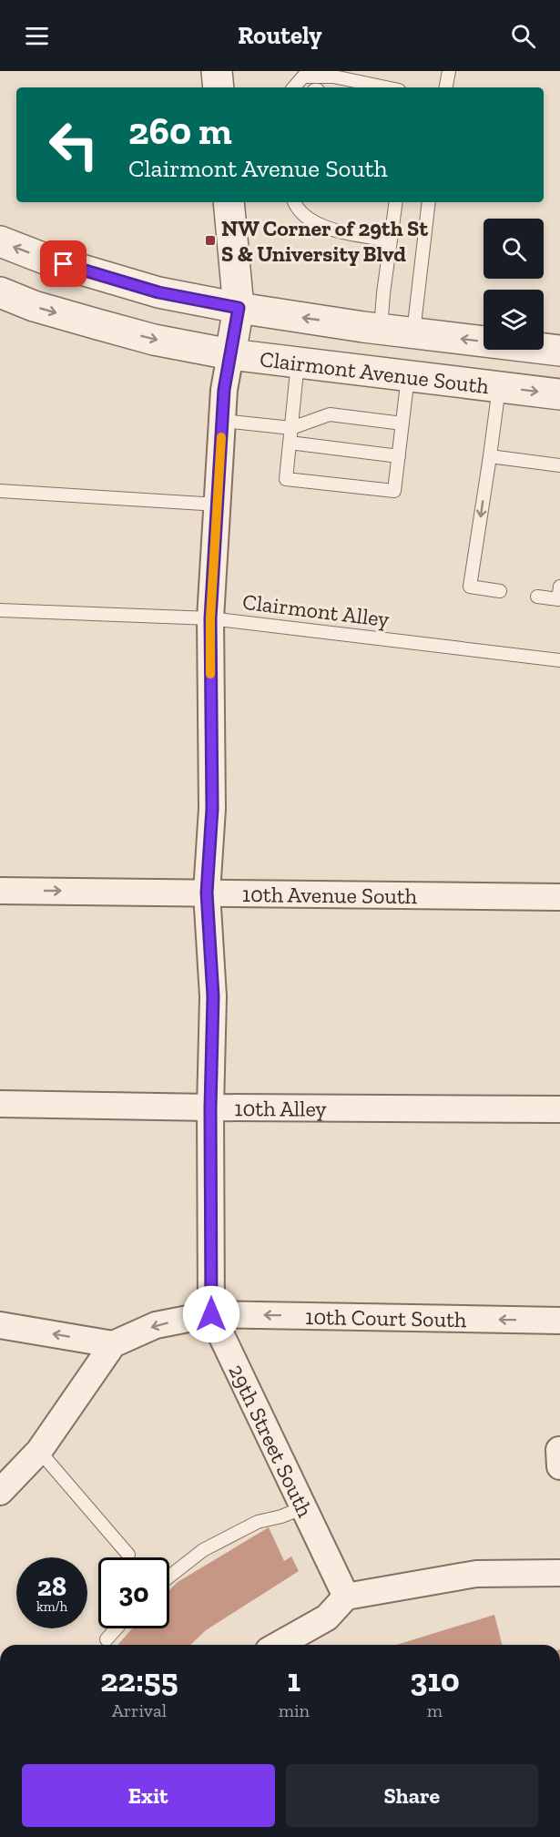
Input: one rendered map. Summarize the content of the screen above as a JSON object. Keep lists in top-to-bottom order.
{
  "streets": {
    "street": [
      "Clairmont Avenue South",
      "10th Avenue South",
      "10th Alley",
      "10th Court South",
      "29th Street South"
    ],
    "lane": ["Clairmont Alley"]
  },
  "crossings": [
    ["Clairmont Avenue South", "29th Street South"],
    ["Clairmont Alley", "29th Street South"],
    ["10th Avenue South", "29th Street South"],
    ["10th Alley", "29th Street South"],
    ["10th Court South", "29th Street South"]
  ],
  "one_way": ["10th Avenue South", "10th Court South"],
  "places": {
    "transit": ["NW Corner of 29th St S & University Blvd"]
  },
  "page": {
    "header": "Routely",
    "turn": ["260 m", "Clairmont Avenue South"],
    "speed": "28 km/h",
    "limit": "30",
    "eta": [
      "22:55",
      "Arrival",
      "1",
      "min",
      "310",
      "m"
    ],
    "buttons": ["Exit", "Share"]
  }
}
